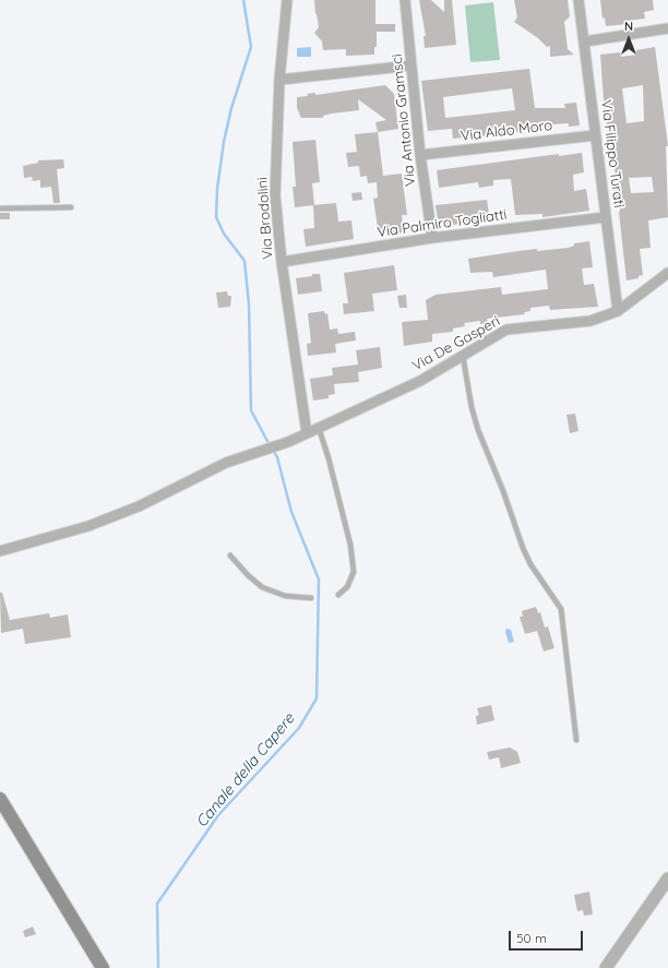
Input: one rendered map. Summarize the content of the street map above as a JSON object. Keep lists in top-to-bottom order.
{
  "streets": {
    "street": [
      "Via Antonio Gramsci",
      "Via Aldo Moro",
      "Via Filippo Turati",
      "Via Brodolini",
      "Via Palmiro Togliatti",
      "Via De Gasperi"
    ]
  },
  "crossings": [
    ["Via Antonio Gramsci", "Via Aldo Moro"],
    ["Via Antonio Gramsci", "Via Palmiro Togliatti"],
    ["Via Aldo Moro", "Via Filippo Turati"],
    ["Via Filippo Turati", "Via Palmiro Togliatti"],
    ["Via Filippo Turati", "Via De Gasperi"],
    ["Via Brodolini", "Via Palmiro Togliatti"],
    ["Via Brodolini", "Via De Gasperi"]
  ],
  "water": ["Canale della Capere"],
  "scale_bar": "50 m",
  "north": "top"
}
